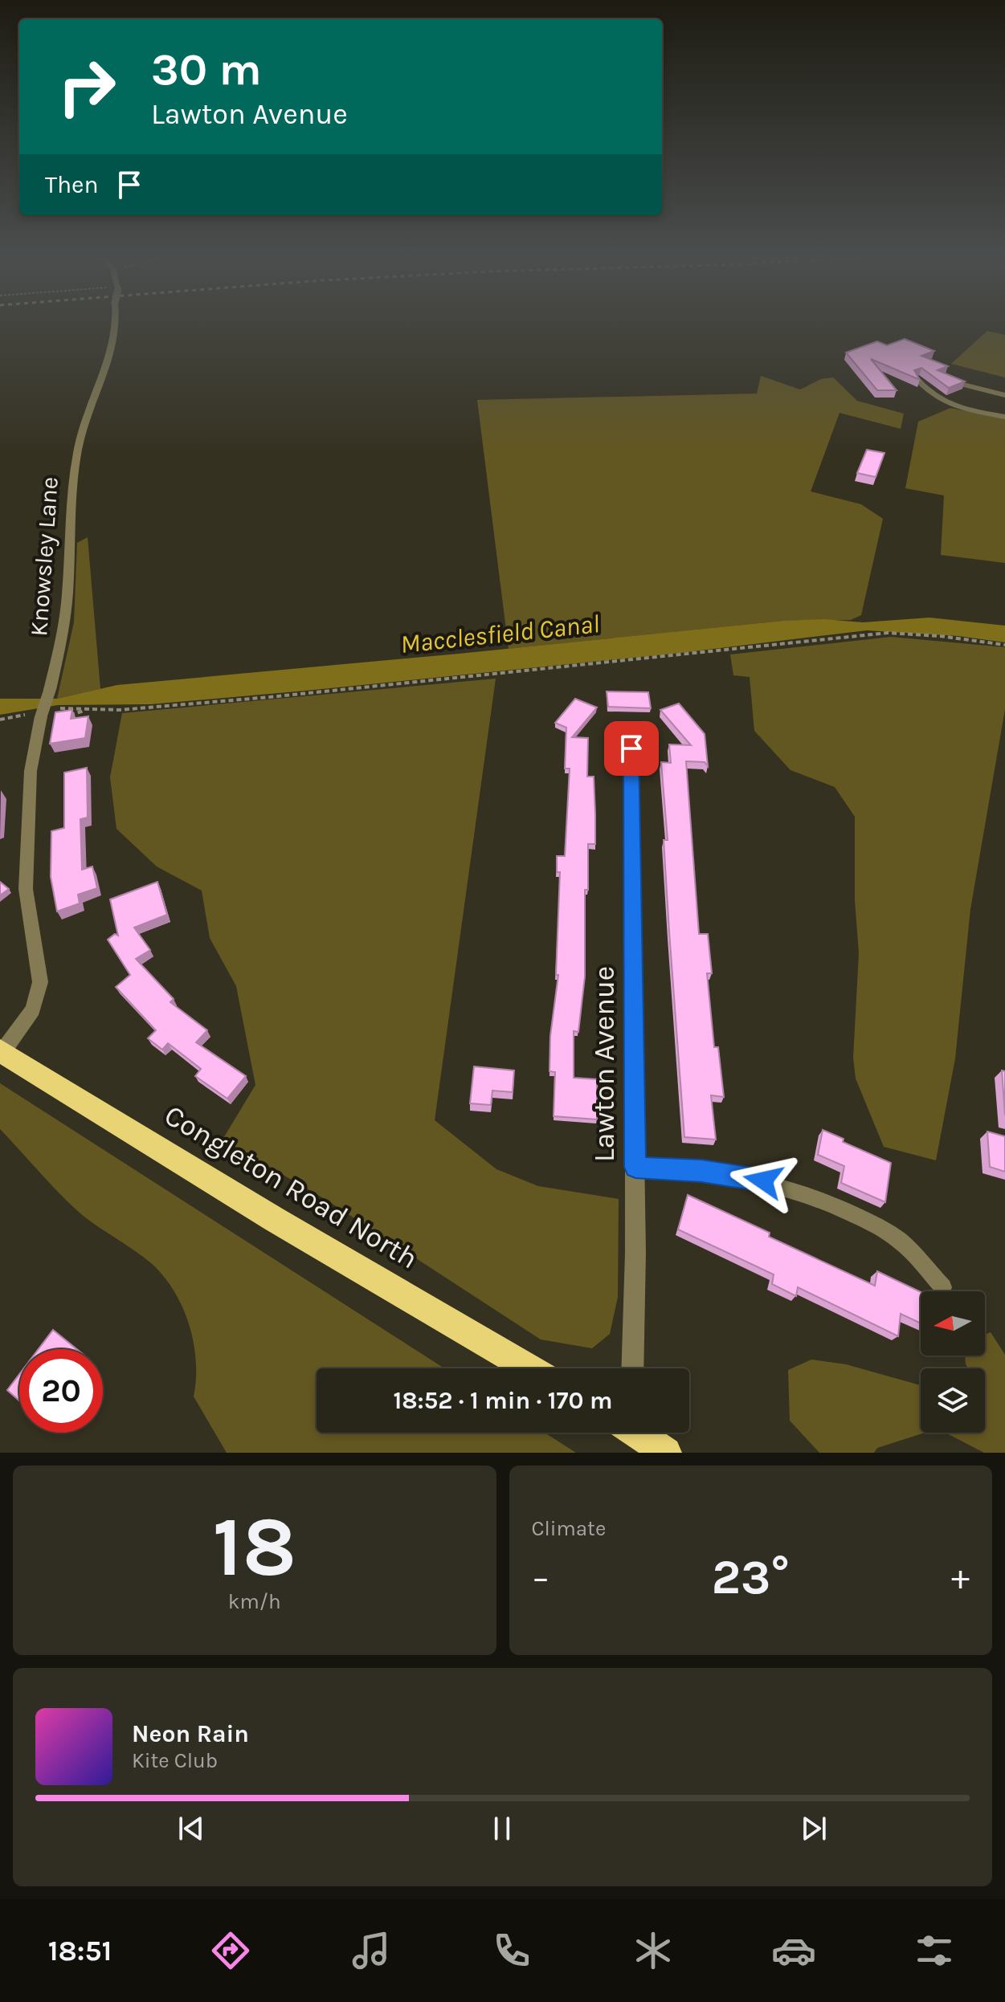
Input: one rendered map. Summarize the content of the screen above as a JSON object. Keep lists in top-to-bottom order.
{
  "streets": {
    "highway": ["Congleton Road North"],
    "street": ["Knowsley Lane", "Lawton Avenue"]
  },
  "crossings": [
    ["Knowsley Lane", "Congleton Road North"]
  ],
  "water": ["Macclesfield Canal"],
  "north": "left",
  "page": {
    "turn": ["30 m", "Lawton Avenue"],
    "then": "Then",
    "limit": "20",
    "trip": "18:52 · 1 min · 170 m",
    "tile": [
      ["18", "km/h"],
      "Climate"
    ],
    "heat": ["−", "23°", "+"],
    "song": ["Neon Rain", "Kite Club"],
    "tabs": "18:51"
  }
}
